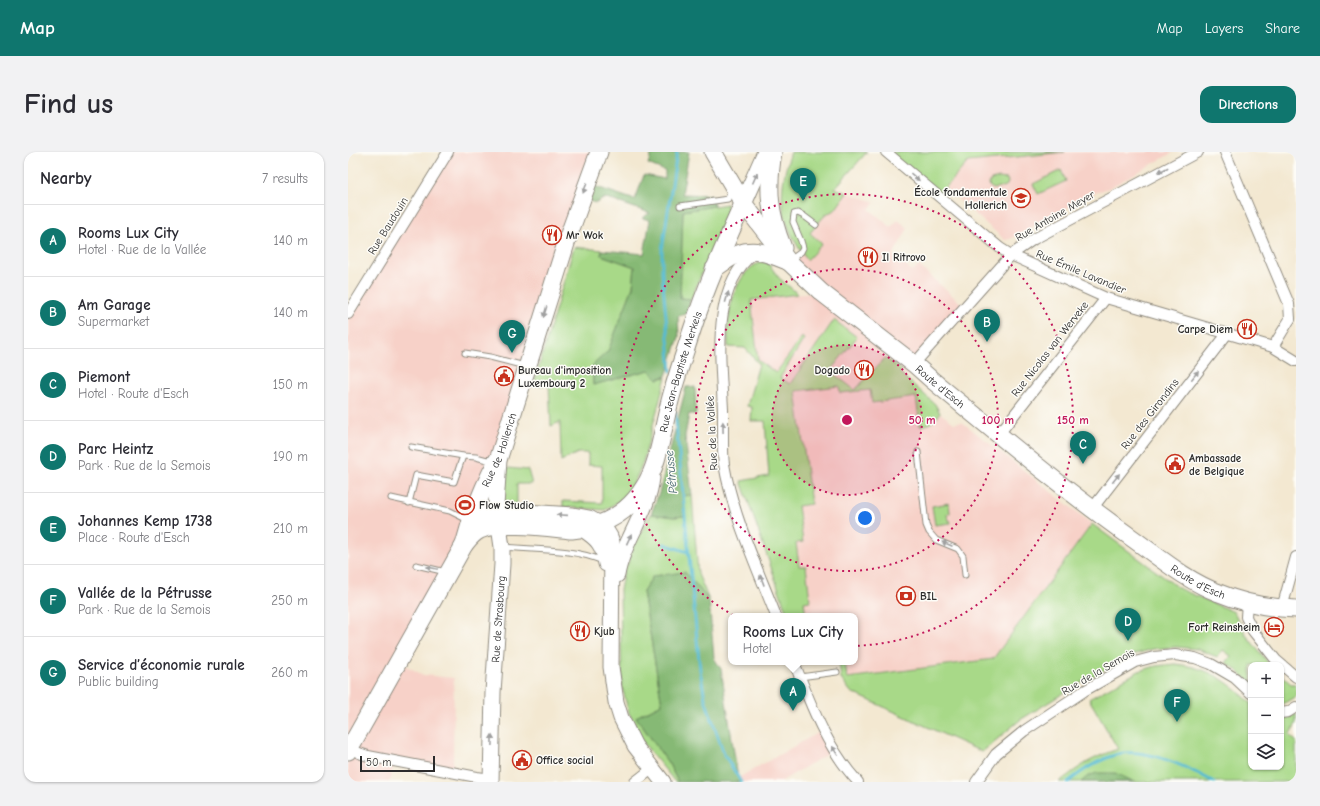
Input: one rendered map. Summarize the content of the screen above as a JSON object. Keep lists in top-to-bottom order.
{
  "streets": {
    "main road": [
      "Rue Jean-Baptiste Merkels",
      "Route d'Esch",
      "Rue de Hollerich",
      "Rue de Strasbourg"
    ],
    "street": [
      "Rue Antoine Meyer",
      "Rue Baudouin",
      "Rue Émile Lavandier",
      "Rue Nicolas van Werveke",
      "Rue des Girondins",
      "Rue de la Vallée",
      "Rue de la Semois"
    ]
  },
  "crossings": [
    ["Rue Antoine Meyer", "Rue Émile Lavandier"],
    ["Rue Antoine Meyer", "Route d'Esch"],
    ["Rue Émile Lavandier", "Rue Nicolas van Werveke"],
    ["Rue Émile Lavandier", "Rue des Girondins"],
    ["Rue Nicolas van Werveke", "Route d'Esch"],
    ["Rue Jean-Baptiste Merkels", "Route d'Esch"],
    ["Rue Jean-Baptiste Merkels", "Rue de Hollerich"],
    ["Rue Jean-Baptiste Merkels", "Rue de Strasbourg"],
    ["Route d'Esch", "Rue des Girondins"],
    ["Rue de Hollerich", "Rue de Strasbourg"]
  ],
  "one_way": ["Rue Antoine Meyer", "Rue des Girondins", "Rue de la Vallée"],
  "water": ["Pétrusse"],
  "places": {
    "school or university": ["École fondamentale Hollerich"],
    "restaurant": [
      "Mr Wok",
      "Il Ritrovo",
      "Carpe Diem",
      "Dogado",
      "Kjub"
    ],
    "public building": ["Bureau d'imposition Luxembourg 2", "Ambassade de Belgique", "Office social"],
    "sports": ["Flow Studio"],
    "bank": ["BIL"],
    "hotel": ["Fort Reinsheim"]
  },
  "scale_bar": "50 m",
  "page": {
    "header": "Map",
    "nav": ["Map", "Layers", "Share"],
    "buttons": "Directions",
    "title": "Find us",
    "heading": ["Nearby", "7 results"],
    "pins": [
      "E",
      "B",
      "G",
      "C",
      "D",
      "A",
      "F"
    ],
    "list": [
      {
        "mark": "A",
        "name": "Rooms Lux City",
        "note": "Hotel · Rue de la Vallée",
        "value": "140 m"
      },
      {
        "mark": "B",
        "name": "Am Garage",
        "note": "Supermarket",
        "value": "140 m"
      },
      {
        "mark": "C",
        "name": "Piemont",
        "note": "Hotel · Route d'Esch",
        "value": "150 m"
      },
      {
        "mark": "D",
        "name": "Parc Heintz",
        "note": "Park · Rue de la Semois",
        "value": "190 m"
      },
      {
        "mark": "E",
        "name": "Johannes Kemp 1738",
        "note": "Place · Route d'Esch",
        "value": "210 m"
      },
      {
        "mark": "F",
        "name": "Vallée de la Pétrusse",
        "note": "Park · Rue de la Semois",
        "value": "250 m"
      },
      {
        "mark": "G",
        "name": "Service d’économie rurale",
        "note": "Public building",
        "value": "260 m"
      }
    ],
    "popup": ["Rooms Lux City", "Hotel"],
    "map_buttons": ["+", "−"],
    "scale": "50 m"
  },
  "rings": ["50 m", "100 m", "150 m"]
}
